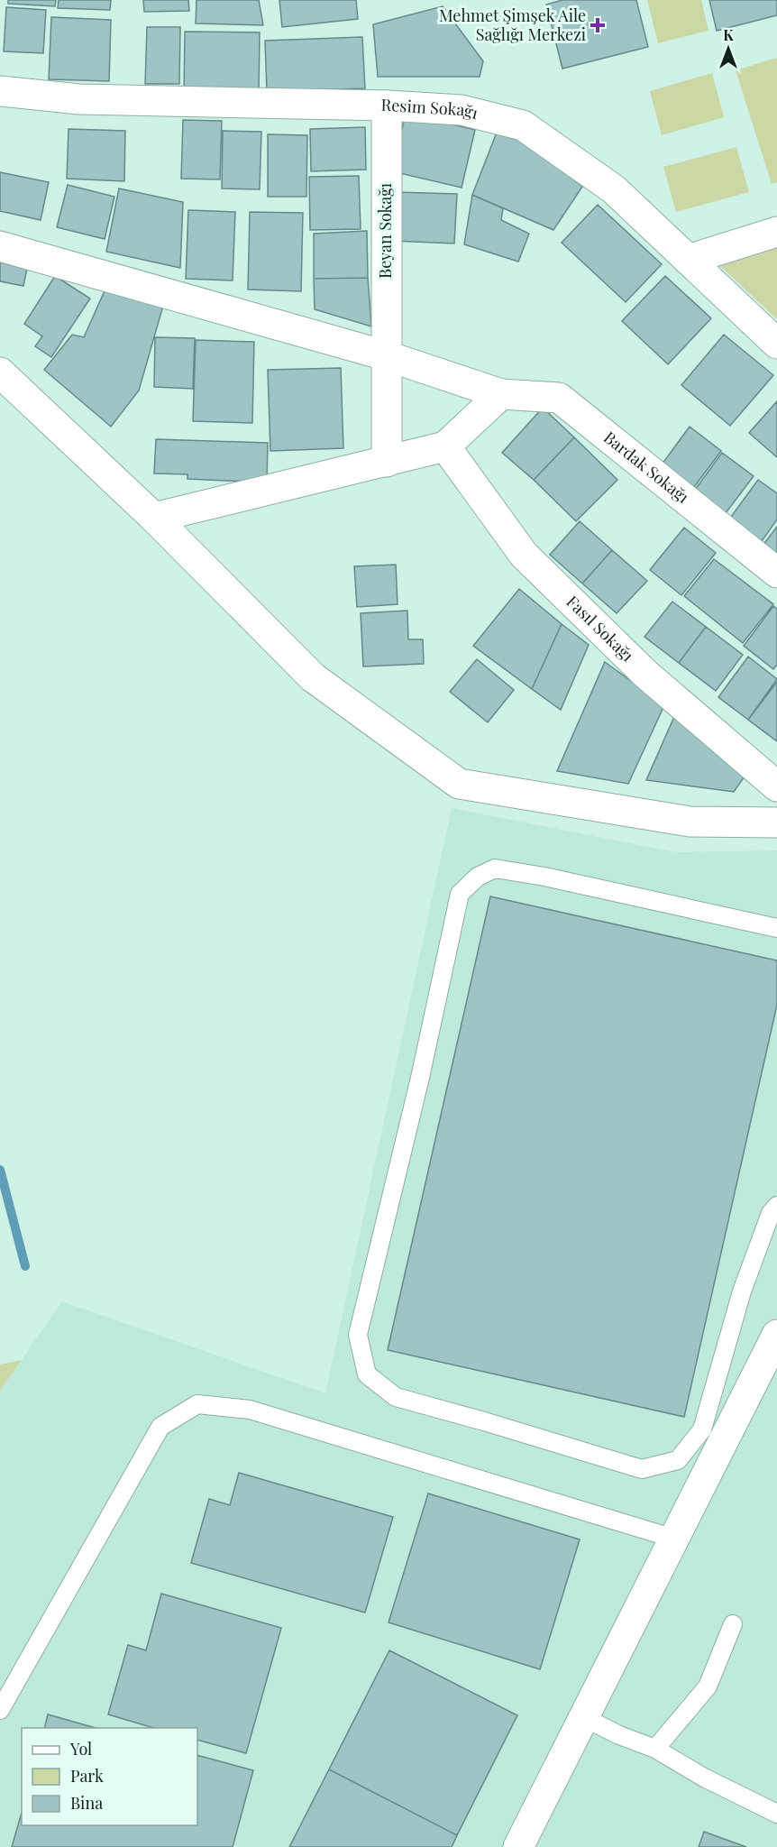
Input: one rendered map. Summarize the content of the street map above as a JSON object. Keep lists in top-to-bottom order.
{
  "streets": {
    "street": [
      "Resim Sokağı",
      "Beyan Sokağı",
      "Bardak Sokağı",
      "Fasıl Sokağı"
    ]
  },
  "crossings": [
    ["Resim Sokağı", "Beyan Sokağı"],
    ["Beyan Sokağı", "Bardak Sokağı"]
  ],
  "places": {
    "health": ["Mehmet Şimşek Aile Sağlığı Merkezi"]
  },
  "legend": ["Yol", "Park", "Bina"],
  "north": "top"
}
